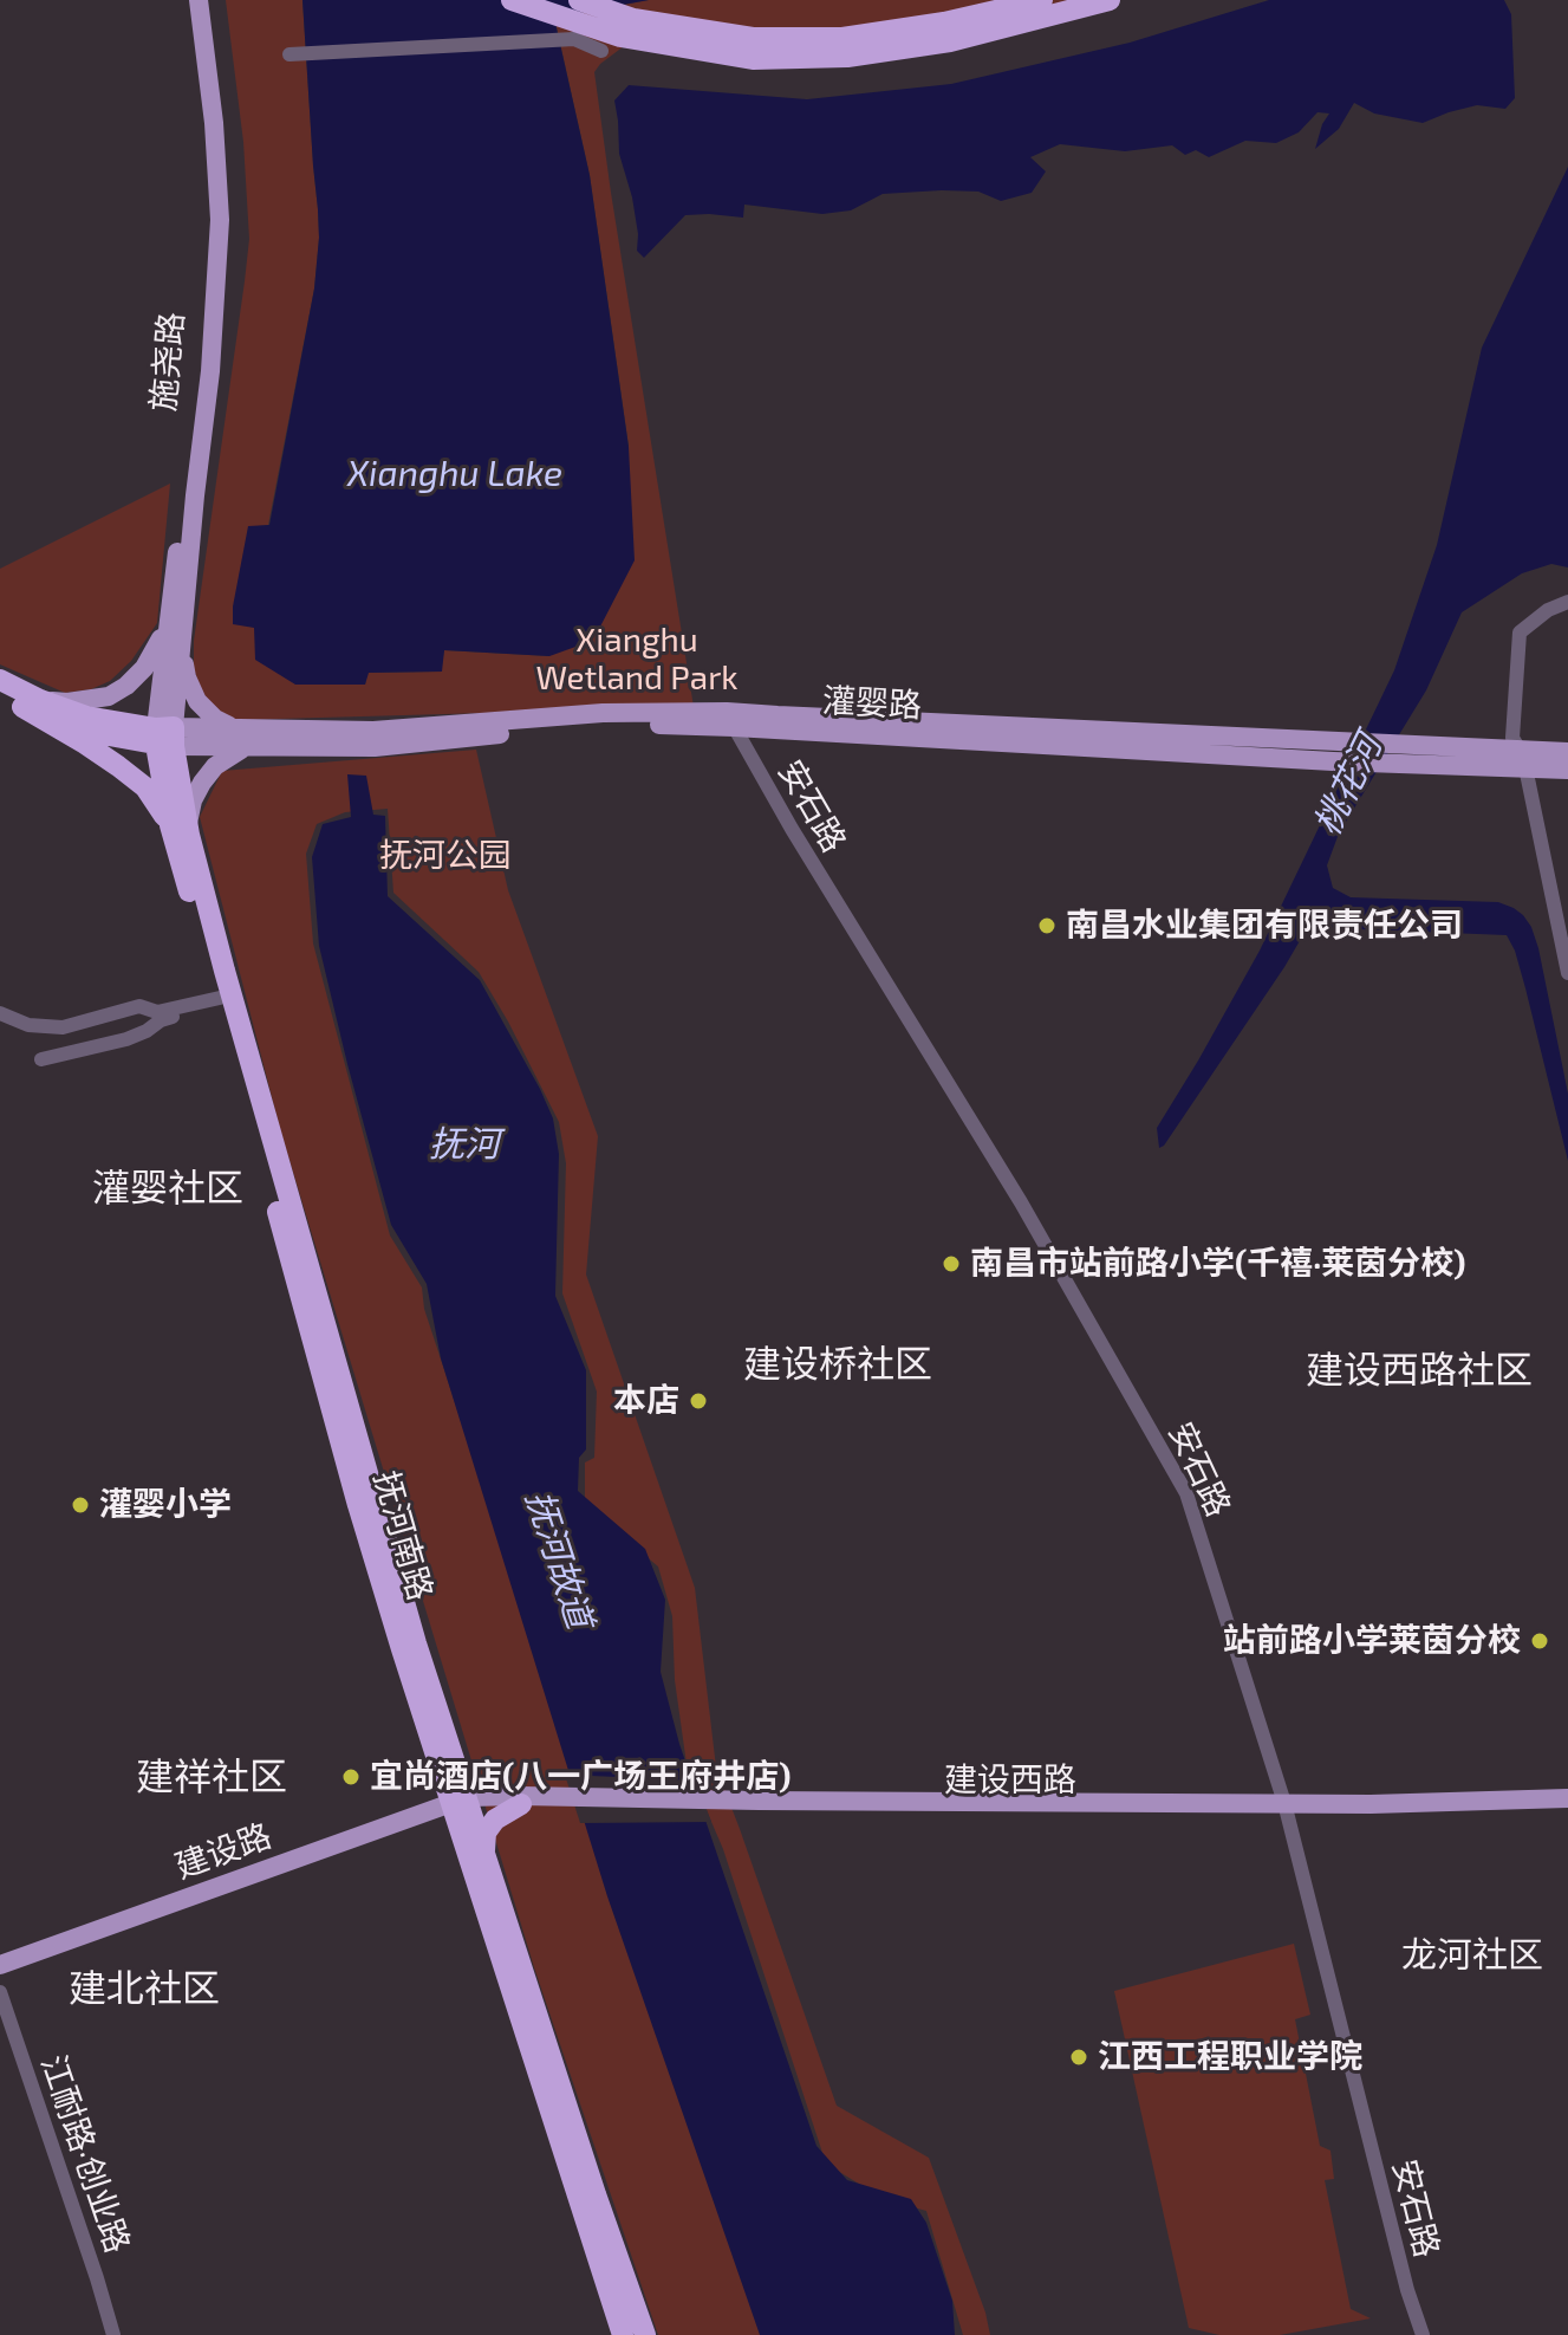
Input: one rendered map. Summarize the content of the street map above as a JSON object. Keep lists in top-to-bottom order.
{
  "streets": {
    "highway": ["抚河南路"],
    "main road": [
      "施尧路",
      "灌婴路",
      "建设西路",
      "建设路"
    ],
    "street": ["安石路", "江耐路·创业路"]
  },
  "crossings": [
    ["施尧路", "灌婴路"],
    ["施尧路", "抚河南路"],
    ["灌婴路", "安石路"],
    ["灌婴路", "抚河南路"],
    ["安石路", "建设西路"],
    ["抚河南路", "建设西路"],
    ["抚河南路", "建设路"],
    ["建设西路", "建设路"]
  ],
  "districts": [
    "灌婴社区",
    "建设桥社区",
    "建设西路社区",
    "建祥社区",
    "龙河社区",
    "建北社区"
  ],
  "water": [
    "Xianghu Lake",
    "桃花河",
    "抚河",
    "抚河故道"
  ],
  "parks": ["Xianghu Wetland Park", "抚河公园"],
  "places": [
    "南昌水业集团有限责任公司",
    "南昌市站前路小学(千禧·莱茵分校)",
    "本店",
    "灌婴小学",
    "站前路小学莱茵分校",
    "宜尚酒店(八一广场王府井店)",
    "江西工程职业学院"
  ]
}
